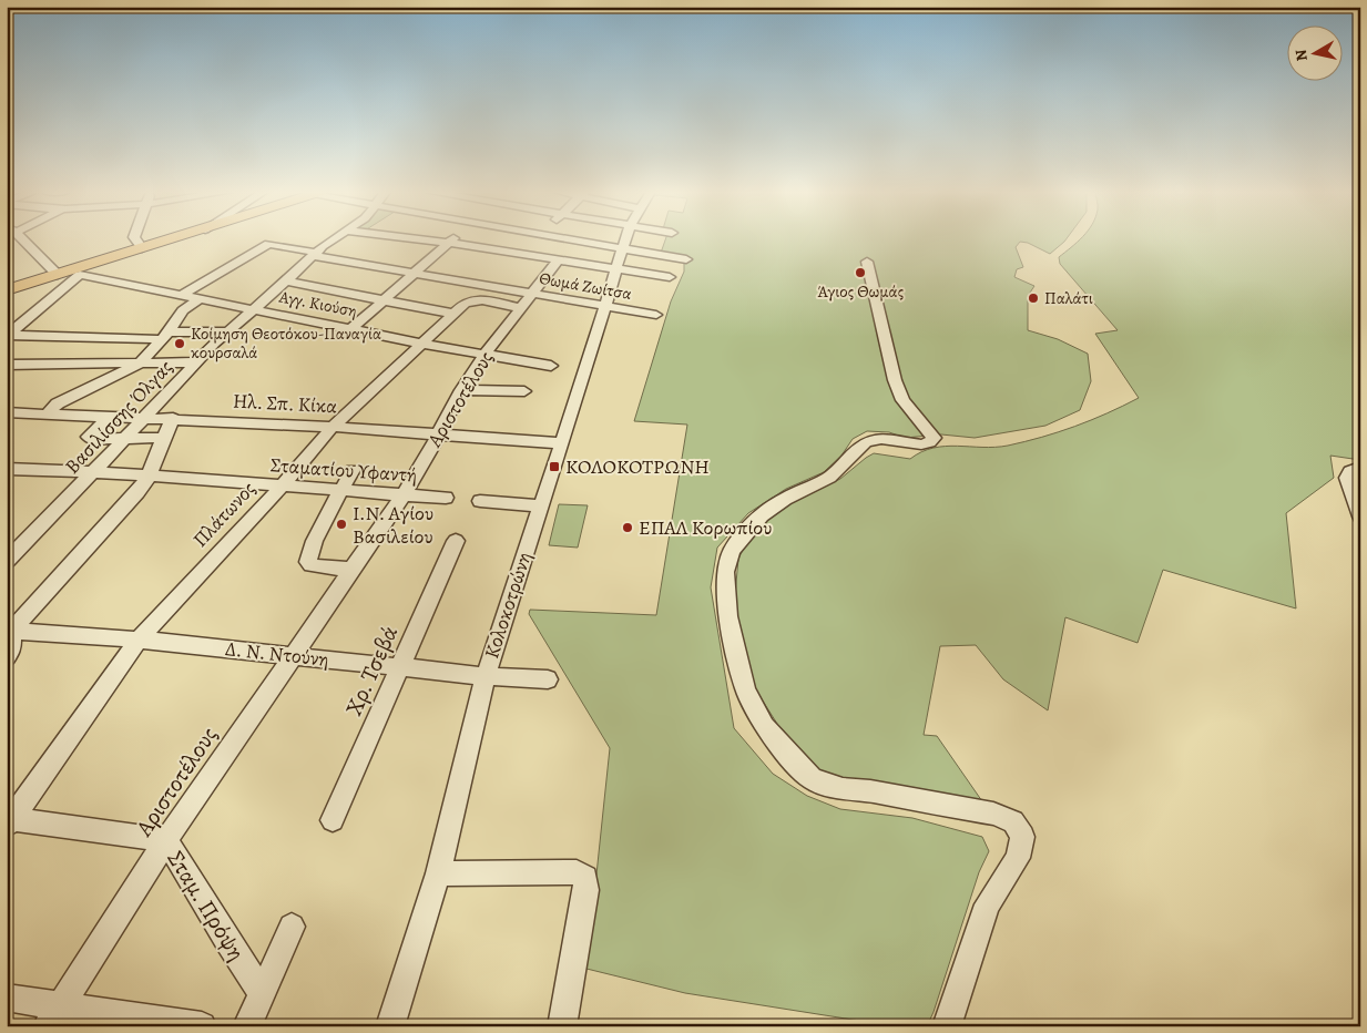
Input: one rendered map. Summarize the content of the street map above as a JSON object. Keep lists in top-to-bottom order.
{
  "streets": {
    "street": [
      "Θωμά Ζωίτσα",
      "Αγγ. Κιούση",
      "Αριστοτέλους",
      "Ηλ. Σπ. Κίκα",
      "Βασιλίσσης Όλγας",
      "Σταματίου Υφαντή",
      "Πλάτωνος",
      "Κολοκοτρώνη",
      "Δ. Ν. Ντούνη",
      "Χρ. Τσεβά",
      "Σταμ. Πρόψη"
    ]
  },
  "crossings": [
    ["Θωμά Ζωίτσα", "Αγγ. Κιούση"],
    ["Θωμά Ζωίτσα", "Αριστοτέλους"],
    ["Θωμά Ζωίτσα", "Βασιλίσσης Όλγας"],
    ["Θωμά Ζωίτσα", "Πλάτωνος"],
    ["Θωμά Ζωίτσα", "Κολοκοτρώνη"],
    ["Αγγ. Κιούση", "Αριστοτέλους"],
    ["Αγγ. Κιούση", "Βασιλίσσης Όλγας"],
    ["Αγγ. Κιούση", "Πλάτωνος"],
    ["Αριστοτέλους", "Ηλ. Σπ. Κίκα"],
    ["Αριστοτέλους", "Σταματίου Υφαντή"],
    ["Αριστοτέλους", "Πλάτωνος"],
    ["Αριστοτέλους", "Δ. Ν. Ντούνη"],
    ["Αριστοτέλους", "Σταμ. Πρόψη"],
    ["Ηλ. Σπ. Κίκα", "Βασιλίσσης Όλγας"],
    ["Ηλ. Σπ. Κίκα", "Πλάτωνος"],
    ["Ηλ. Σπ. Κίκα", "Κολοκοτρώνη"],
    ["Βασιλίσσης Όλγας", "Σταματίου Υφαντή"],
    ["Σταματίου Υφαντή", "Πλάτωνος"],
    ["Πλάτωνος", "Δ. Ν. Ντούνη"],
    ["Πλάτωνος", "Σταμ. Πρόψη"],
    ["Κολοκοτρώνη", "Δ. Ν. Ντούνη"],
    ["Δ. Ν. Ντούνη", "Χρ. Τσεβά"]
  ],
  "places": {
    "other": [
      "Άγιος Θωμάς",
      "Παλάτι",
      "Κοίμηση Θεοτόκου-Παναγία κουρσαλά",
      "Ι.Ν. Αγίου Βασιλείου",
      "ΕΠΑΛ Κορωπίου"
    ],
    "transit": ["ΚΟΛΟΚΟΤΡΩΝΗ"]
  },
  "north": "left"
}
